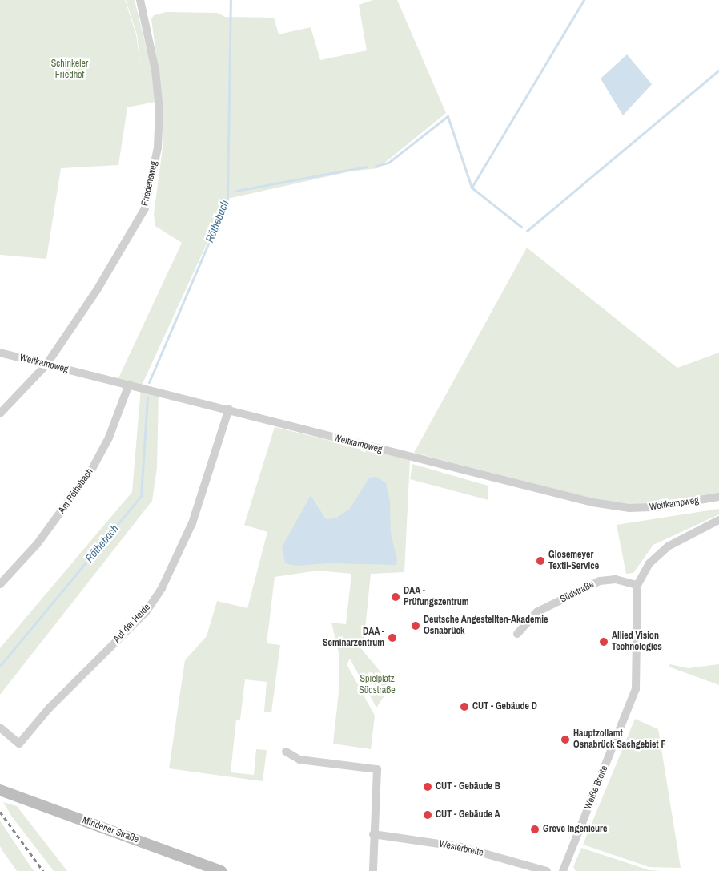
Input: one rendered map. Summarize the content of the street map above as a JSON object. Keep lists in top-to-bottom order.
{
  "streets": {
    "main road": ["Mindener Straße"],
    "street": [
      "Friedensweg",
      "Weitkampweg",
      "Am Röthebach",
      "Südstraße",
      "Auf der Heide",
      "Weiße Breite",
      "Westerbreite"
    ]
  },
  "crossings": [
    ["Friedensweg", "Weitkampweg"],
    ["Weitkampweg", "Am Röthebach"],
    ["Weitkampweg", "Auf der Heide"],
    ["Südstraße", "Weiße Breite"]
  ],
  "water": ["Röthebach"],
  "parks": ["Schinkeler Friedhof", "Spielplatz Südstraße"],
  "places": [
    "Glosemeyer Textil-Service",
    "DAA - Prüfungszentrum",
    "Deutsche Angestellten-Akademie Osnabrück",
    "DAA - Seminarzentrum",
    "Allied Vision Technologies",
    "CUT - Gebäude D",
    "Hauptzollamt Osnabrück Sachgebiet F",
    "CUT - Gebäude B",
    "CUT - Gebäude A",
    "Greve Ingenieure"
  ]
}
